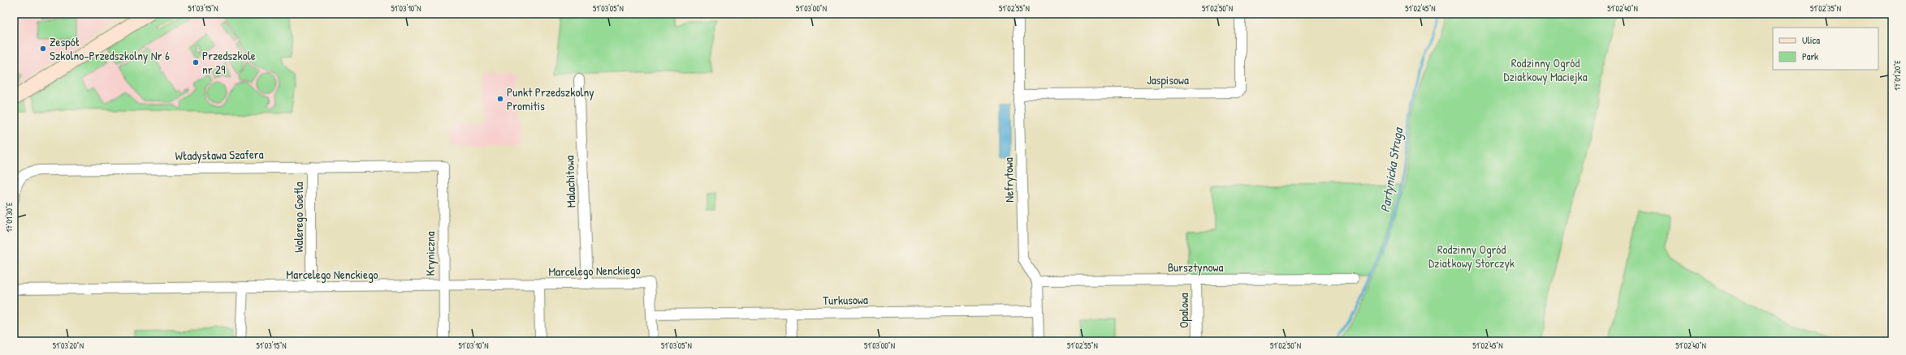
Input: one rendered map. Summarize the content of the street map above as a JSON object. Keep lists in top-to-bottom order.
{
  "streets": {
    "street": [
      "Jaspisowa",
      "Władysława Szafera",
      "Nefrytowa",
      "Malachitowa",
      "Walerego Goetla",
      "Kryniczna",
      "Bursztynowa",
      "Marcelego Nenckiego",
      "Turkusowa",
      "Opalowa"
    ]
  },
  "crossings": [
    ["Jaspisowa", "Nefrytowa"],
    ["Władysława Szafera", "Walerego Goetla"],
    ["Władysława Szafera", "Kryniczna"],
    ["Nefrytowa", "Bursztynowa"],
    ["Nefrytowa", "Turkusowa"],
    ["Malachitowa", "Marcelego Nenckiego"],
    ["Walerego Goetla", "Marcelego Nenckiego"],
    ["Kryniczna", "Marcelego Nenckiego"],
    ["Bursztynowa", "Opalowa"],
    ["Marcelego Nenckiego", "Turkusowa"]
  ],
  "water": ["Partynicka Struga"],
  "parks": ["Rodzinny Ogród Działkowy Maciejka", "Rodzinny Ogród Działkowy Storczyk"],
  "places": ["Zespół Szkolno-Przedszkolny Nr 6", "Przedszkole nr 29", "Punkt Przedszkolny Promitis"],
  "legend": ["Ulica", "Park"],
  "coordinates": [
    "51°03'15\"N",
    "51°03'10\"N",
    "51°03'05\"N",
    "51°03'00\"N",
    "51°02'55\"N",
    "51°02'50\"N",
    "51°02'45\"N",
    "51°02'40\"N",
    "51°02'35\"N",
    "17°01'20\"E",
    "17°01'30\"E",
    "51°03'20\"N"
  ]
}
